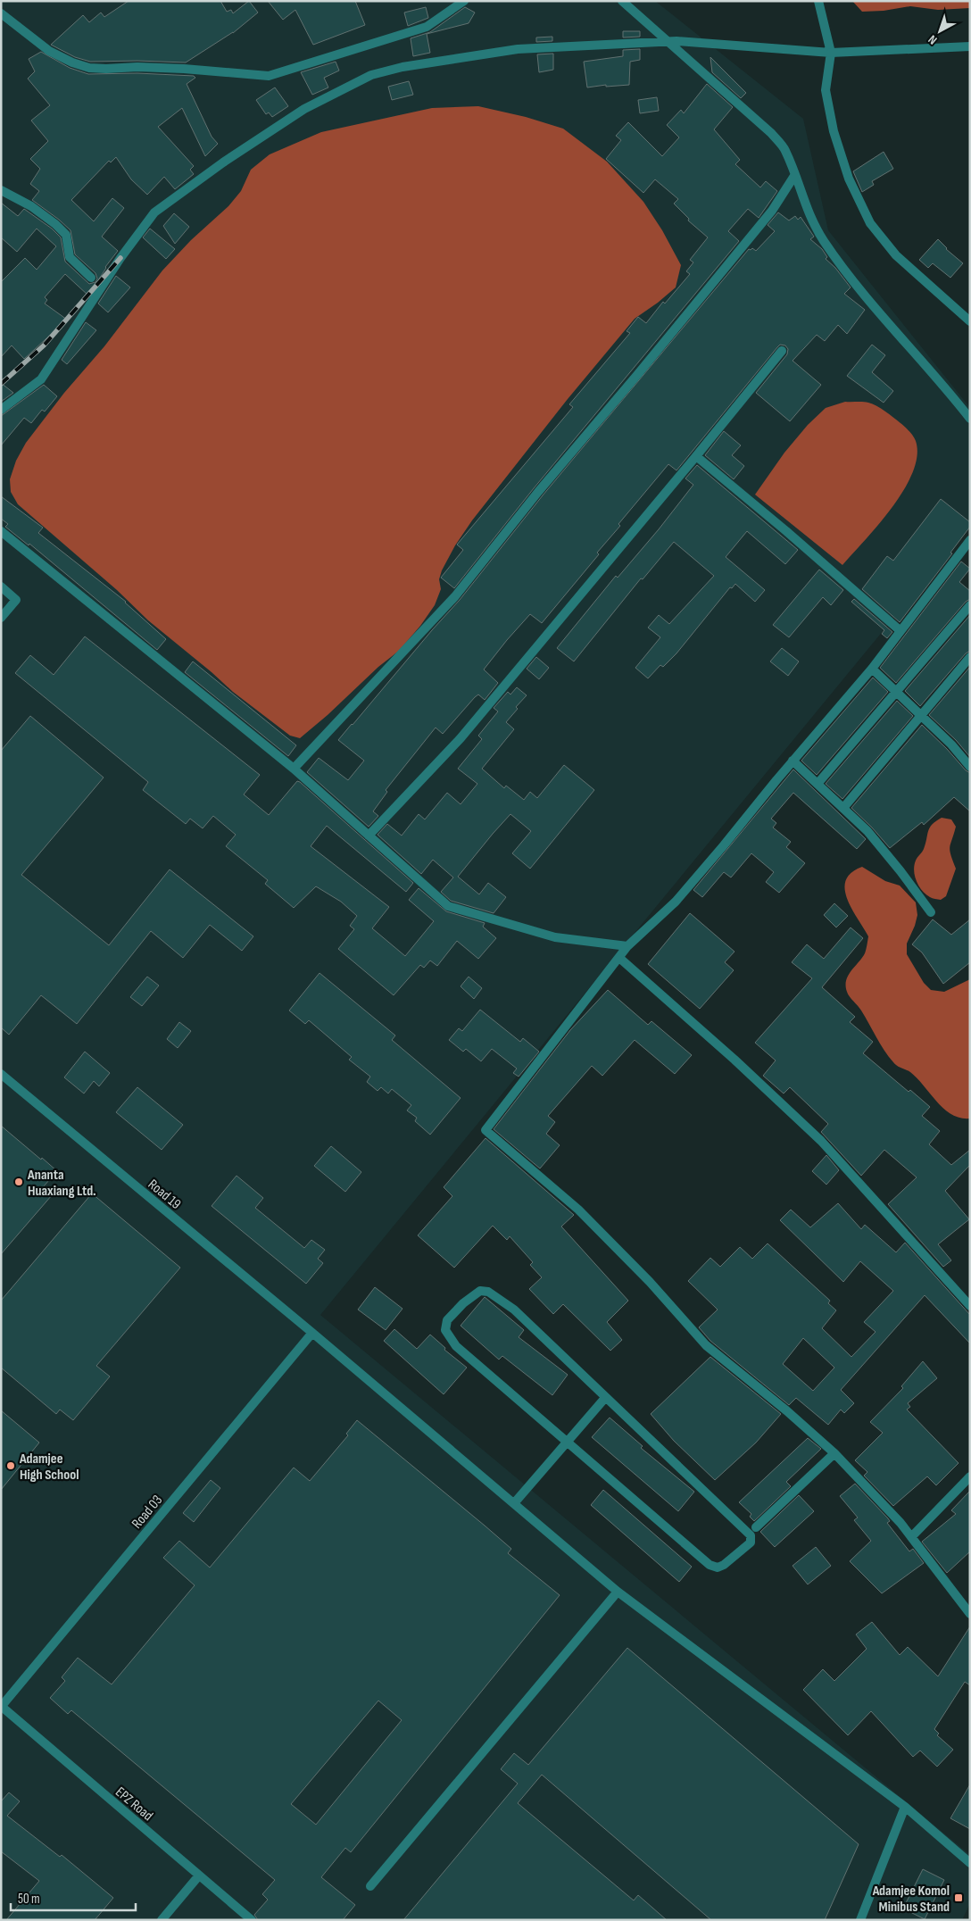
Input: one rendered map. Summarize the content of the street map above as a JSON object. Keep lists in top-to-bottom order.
{
  "streets": {
    "street": ["Road 19", "Road 03", "EPZ Road"]
  },
  "crossings": [
    ["Road 19", "Road 03"],
    ["Road 03", "EPZ Road"]
  ],
  "places": {
    "other": ["Ananta Huaxiang Ltd.", "Adamjee High School"],
    "transit": ["Adamjee Komol Minibus Stand"]
  },
  "scale_bar": "50 m",
  "north": "bottom left"
}
